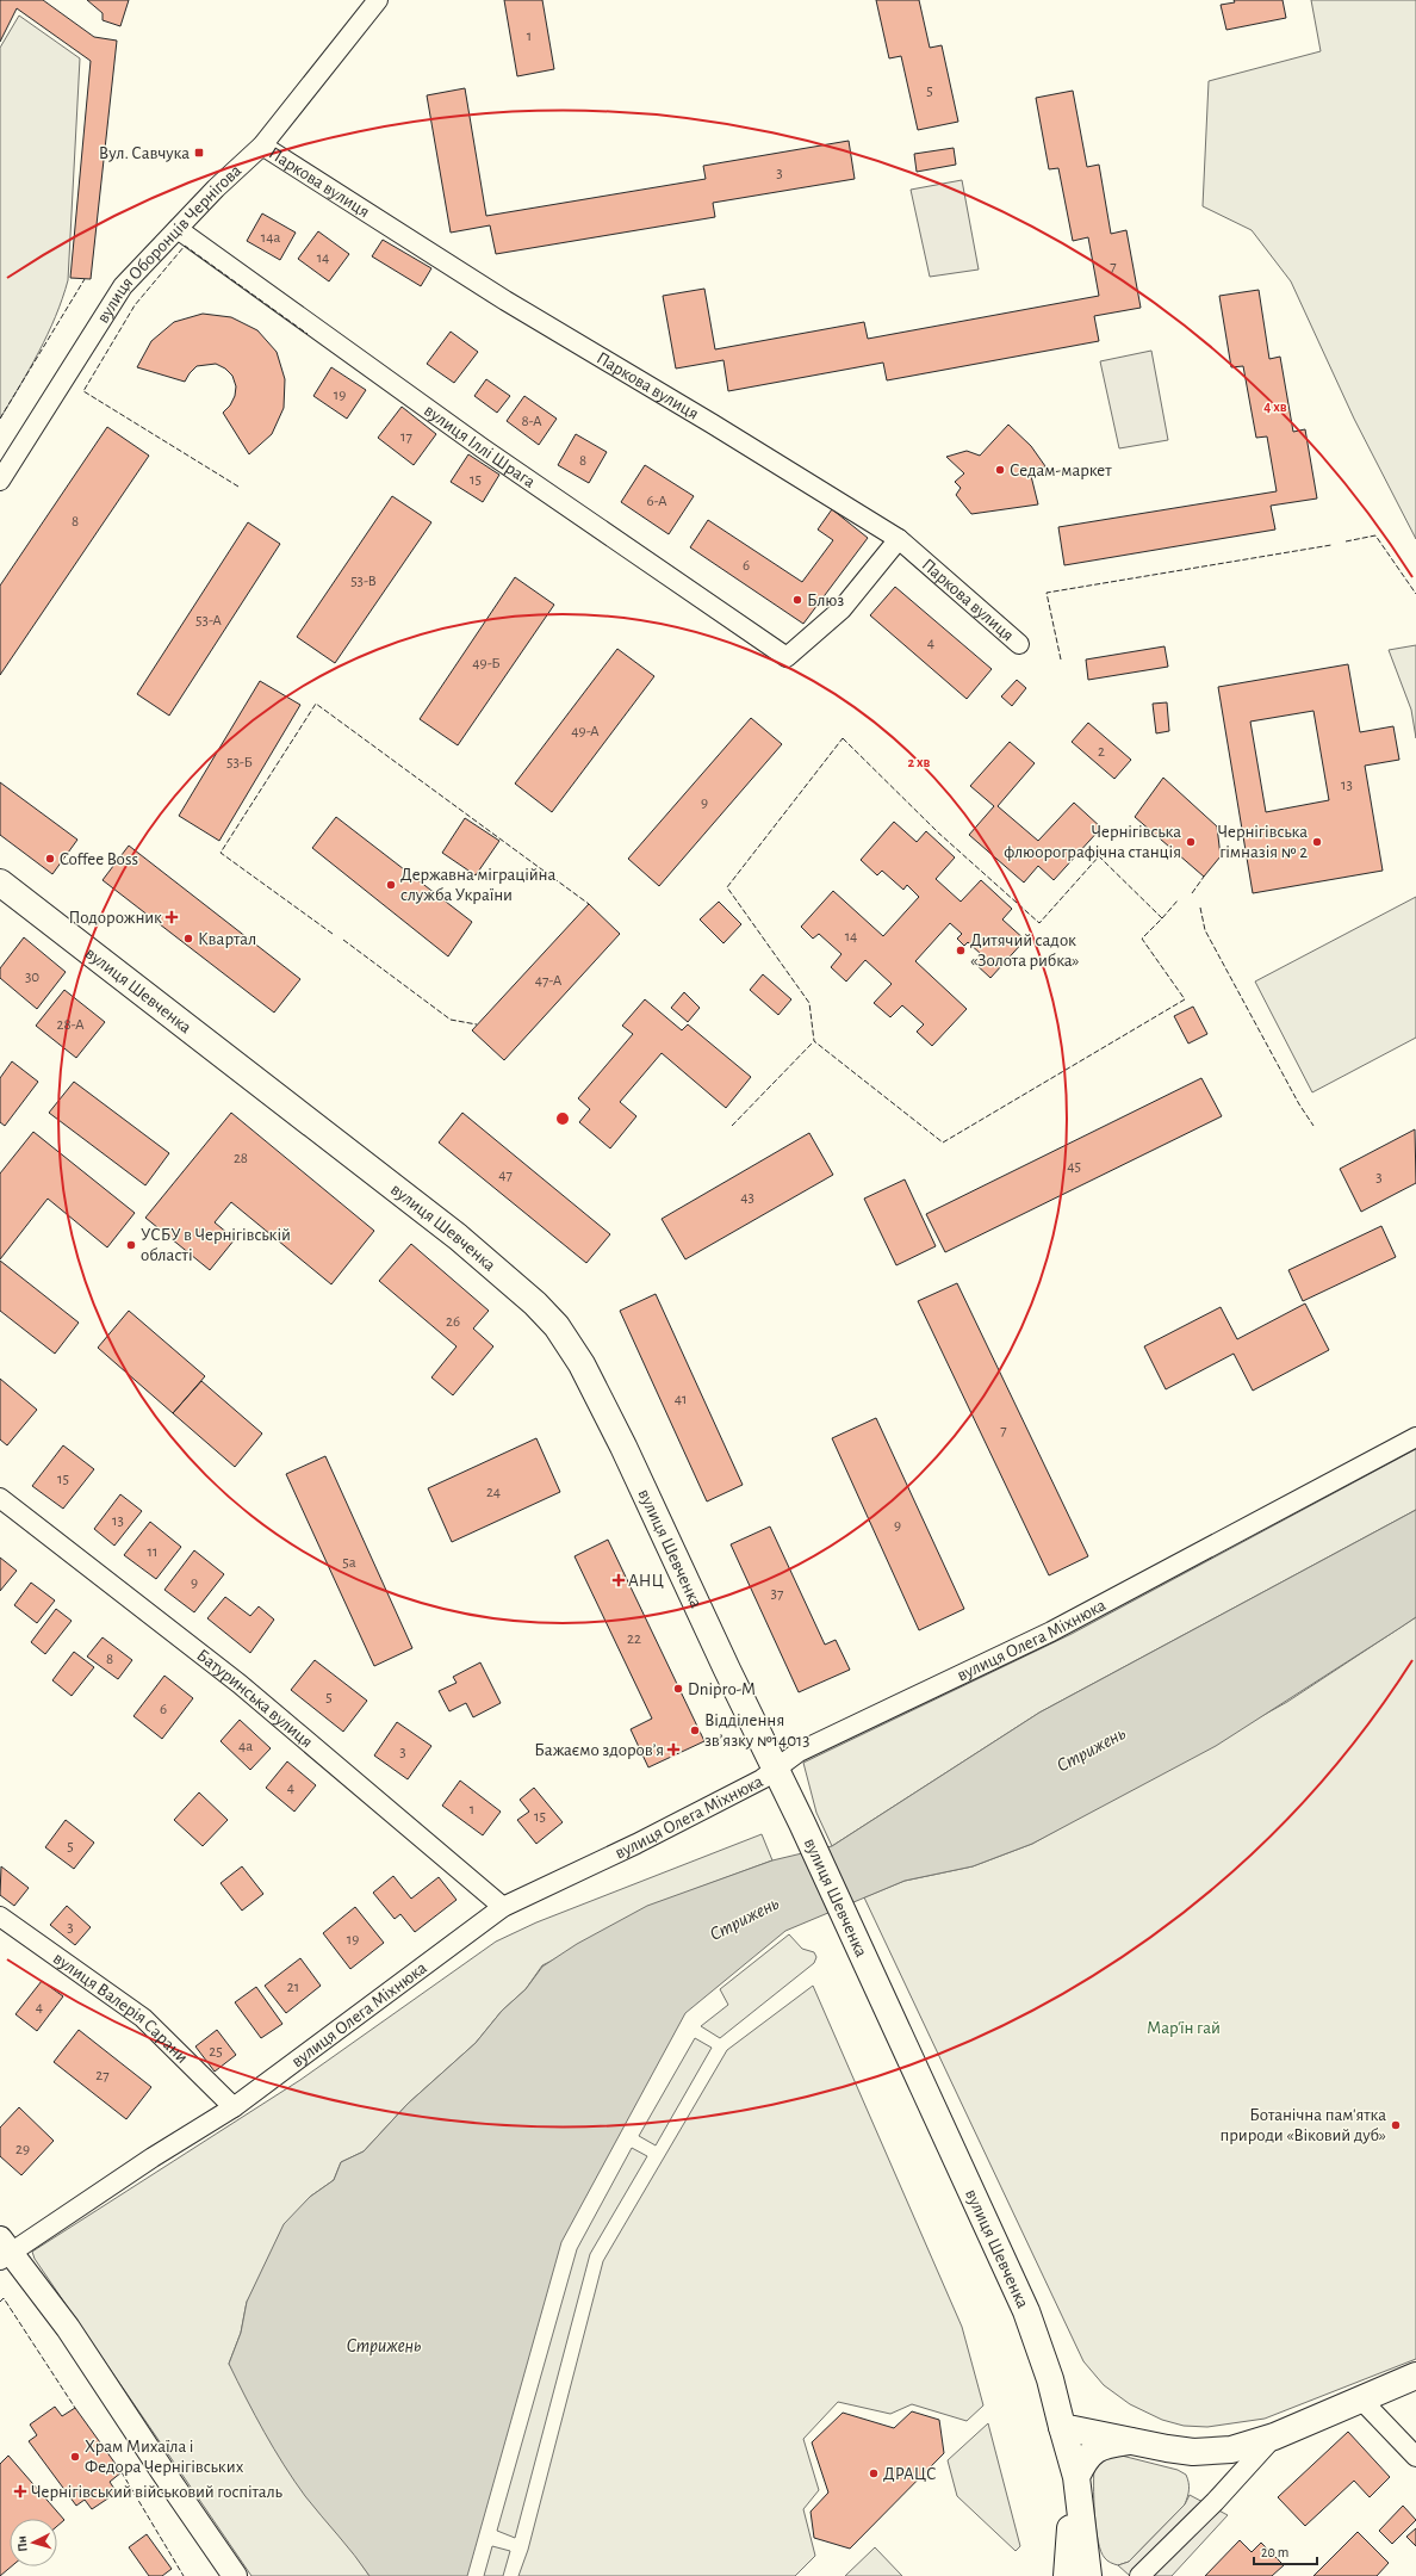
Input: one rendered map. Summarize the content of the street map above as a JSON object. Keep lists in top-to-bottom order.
{
  "streets": {
    "main road": ["вулиця Шевченка"],
    "street": [
      "Паркова вулиця",
      "вулиця Оборонців Чернігова",
      "вулиця Іллі Шрага",
      "вулиця Олега Міхнюка",
      "Батуринська вулиця",
      "вулиця Валерія Сарани"
    ]
  },
  "crossings": [
    ["Паркова вулиця", "вулиця Оборонців Чернігова"],
    ["Паркова вулиця", "вулиця Іллі Шрага"],
    ["вулиця Оборонців Чернігова", "вулиця Іллі Шрага"],
    ["вулиця Шевченка", "вулиця Олега Міхнюка"],
    ["вулиця Олега Міхнюка", "Батуринська вулиця"],
    ["вулиця Олега Міхнюка", "вулиця Валерія Сарани"]
  ],
  "water": ["Стрижень"],
  "parks": ["Мар'їн гай"],
  "places": {
    "transit": ["Вул. Савчука"],
    "other": [
      "Седам-маркет",
      "Блюз",
      "Чернігівська флюорографічна станція",
      "Чернігівська гімназія № 2",
      "Coffee Boss",
      "Державна міграційна служба України",
      "Квартал",
      "Дитячий садок «Золота рибка»",
      "УСБУ в Чернігівській області",
      "Dnipro-M",
      "Відділення зв’язку №14013",
      "Ботанічна пам'ятка природи «Віковий дуб»",
      "Храм Михаїла і Федора Чернігівських",
      "ДРАЦС"
    ],
    "health": [
      "Подорожник",
      "АНЦ",
      "Бажаємо здоров’я",
      "Чернігівський військовий госпіталь"
    ]
  },
  "house_numbers": [
    "1",
    "5",
    "3",
    "14а",
    "14",
    "7",
    "19",
    "8-А",
    "17",
    "8",
    "15",
    "6-А",
    "8",
    "6",
    "53-В",
    "53-А",
    "4",
    "49-Б",
    "49-А",
    "2",
    "53-Б",
    "13",
    "9",
    "14",
    "30",
    "47-А",
    "28-А",
    "28",
    "45",
    "47",
    "3",
    "43",
    "26",
    "41",
    "7",
    "15",
    "24",
    "13",
    "9",
    "11",
    "5а",
    "9",
    "37",
    "22",
    "8",
    "5",
    "6",
    "4а",
    "3",
    "4",
    "1",
    "15",
    "5",
    "3",
    "19",
    "21",
    "4",
    "25",
    "27",
    "29"
  ],
  "scale_bar": "20 m",
  "north": "left",
  "rings": ["4 хв", "2 хв"]
}
